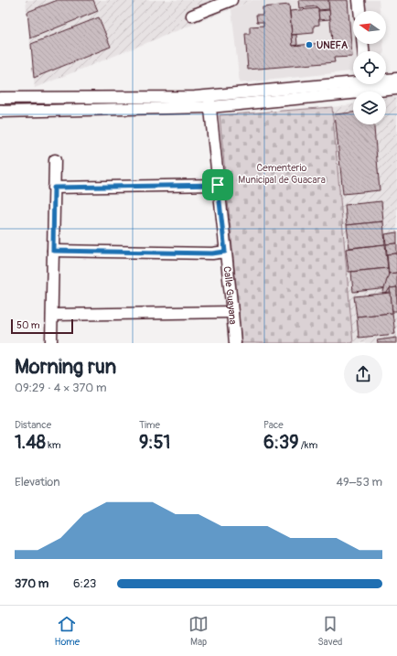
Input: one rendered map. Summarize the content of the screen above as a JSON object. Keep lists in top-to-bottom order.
{
  "streets": {
    "street": ["Calle Guayana"]
  },
  "parks": ["Cementerio Municipal de Guacara"],
  "places": ["UNEFA"],
  "scale_bar": "50 m",
  "north": "left",
  "page": {
    "scale": "50 m",
    "heading": ["Morning run", "09:29 · 4 × 370 m"],
    "stats": [
      ["Distance", "1.48 km"],
      ["Time", "9:51"],
      ["Pace", "6:39 /km"]
    ],
    "chart": ["Elevation", "49–53 m"],
    "list": [
      {
        "name": "370 m",
        "note": "6:23"
      }
    ],
    "tabs": ["Home", "Map", "Saved"]
  }
}
